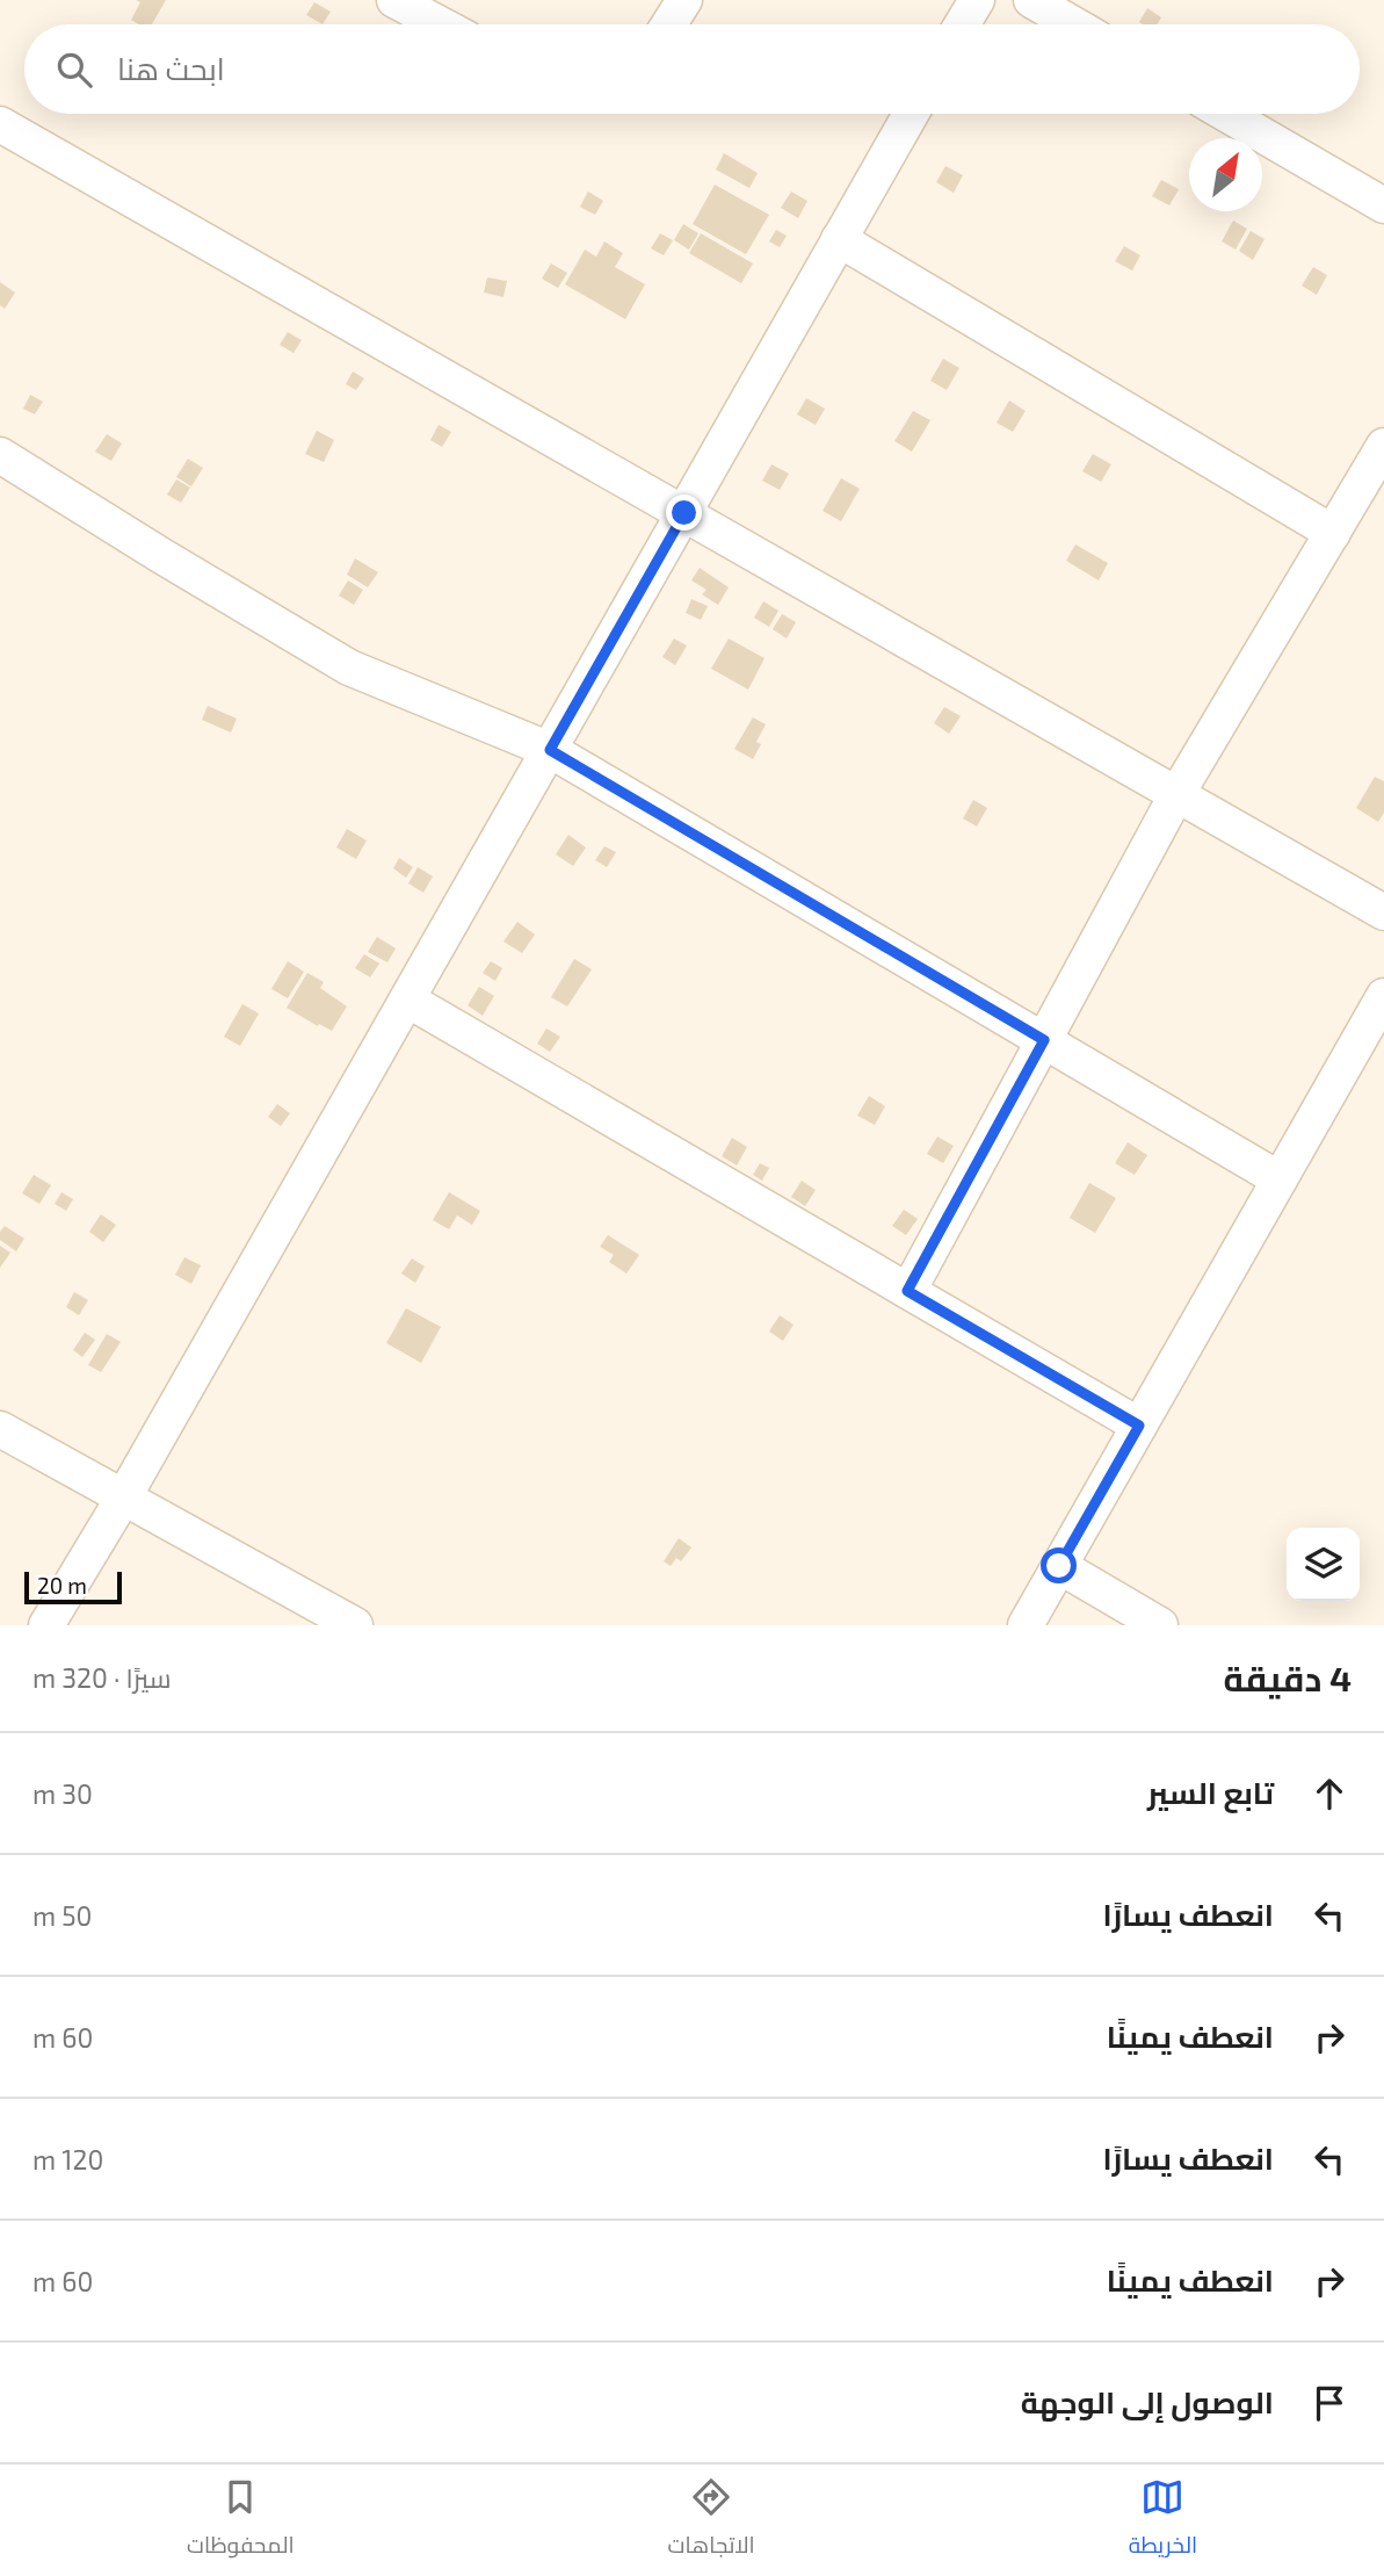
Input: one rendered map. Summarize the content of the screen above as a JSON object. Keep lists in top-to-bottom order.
{
  "scale_bar": "20 m",
  "north": "top right",
  "page": {
    "search": "ابحث هنا",
    "scale": "20 m",
    "heading": ["4 دقيقة", "سيرًا · 320 m"],
    "list": [
      ["تابع السير", "30 m"],
      ["انعطف يسارًا", "50 m"],
      ["انعطف يمينًا", "60 m"],
      ["انعطف يسارًا", "120 m"],
      ["انعطف يمينًا", "60 m"],
      "الوصول إلى الوجهة"
    ],
    "nav": ["الخريطة", "الاتجاهات", "المحفوظات"]
  }
}
